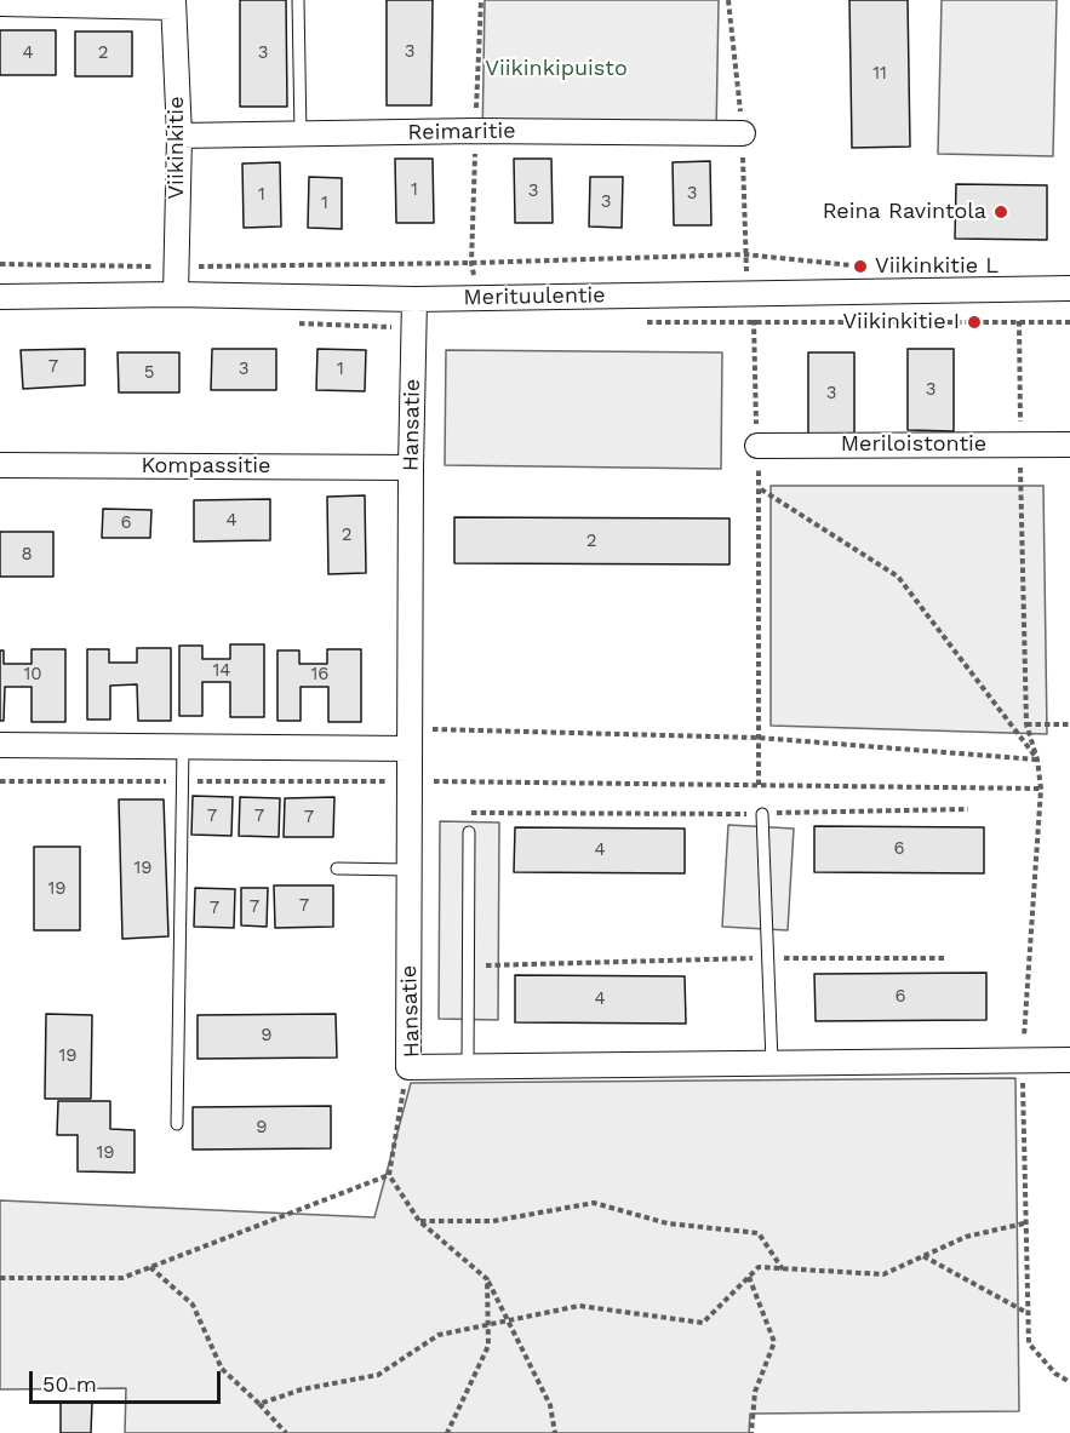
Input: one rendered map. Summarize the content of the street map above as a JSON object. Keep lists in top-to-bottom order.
{
  "streets": {
    "street": [
      "Reimaritie",
      "Viikinkitie",
      "Merituulentie",
      "Hansatie",
      "Meriloistontie",
      "Kompassitie"
    ]
  },
  "crossings": [
    ["Reimaritie", "Viikinkitie"],
    ["Viikinkitie", "Merituulentie"],
    ["Merituulentie", "Hansatie"],
    ["Hansatie", "Kompassitie"]
  ],
  "parks": ["Viikinkipuisto"],
  "places": ["Reina Ravintola", "Viikinkitie L", "Viikinkitie I"],
  "house_numbers": [
    "3",
    "4",
    "2",
    "3",
    "11",
    "1",
    "3",
    "3",
    "1",
    "3",
    "1",
    "7",
    "3",
    "1",
    "5",
    "3",
    "3",
    "4",
    "6",
    "2",
    "2",
    "8",
    "14",
    "10",
    "16",
    "7",
    "7",
    "7",
    "6",
    "4",
    "19",
    "19",
    "7",
    "7",
    "7",
    "6",
    "4",
    "9",
    "19",
    "9",
    "19"
  ],
  "scale_bar": "50 m"
}
